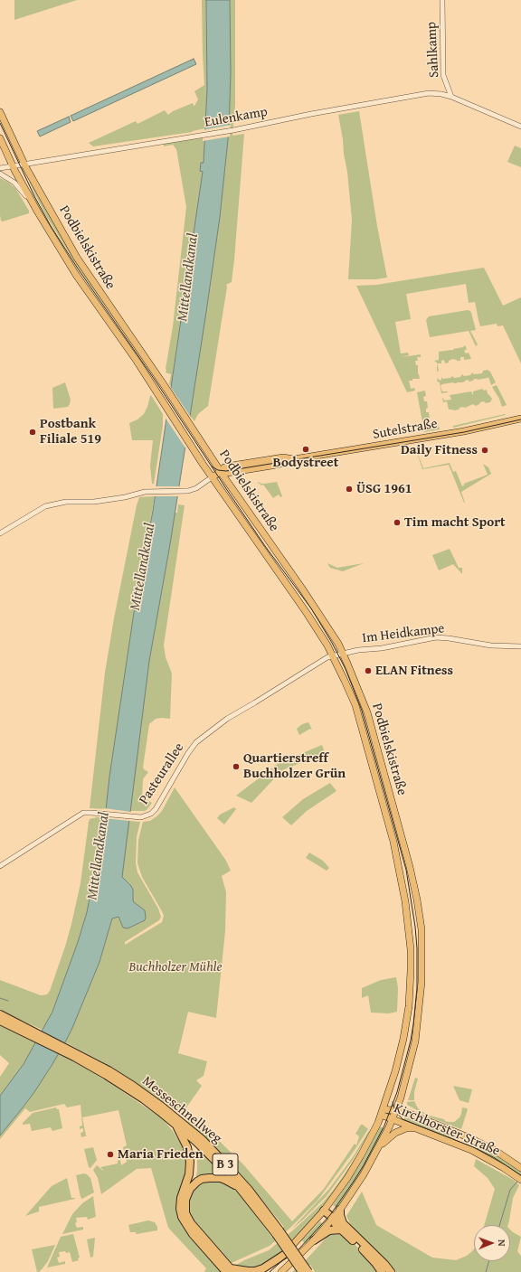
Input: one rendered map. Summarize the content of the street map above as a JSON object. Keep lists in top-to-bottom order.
{
  "streets": {
    "highway": ["Messeschnellweg", "B 3"],
    "main road": ["Podbielskistraße", "Sutelstraße", "Kirchhorster Straße"],
    "street": [
      "Sahlkamp",
      "Eulenkamp",
      "Im Heidkampe",
      "Pasteurallee"
    ]
  },
  "crossings": [
    ["Sahlkamp", "Eulenkamp"],
    ["Eulenkamp", "Podbielskistraße"],
    ["Podbielskistraße", "Sutelstraße"],
    ["Podbielskistraße", "Im Heidkampe"],
    ["Podbielskistraße", "Pasteurallee"],
    ["Podbielskistraße", "Kirchhorster Straße"],
    ["Im Heidkampe", "Pasteurallee"]
  ],
  "water": ["Mittellandkanal"],
  "parks": ["Buchholzer Mühle"],
  "places": [
    "Postbank Filiale 519",
    "Bodystreet",
    "Daily Fitness",
    "ÜSG 1961",
    "Tim macht Sport",
    "ELAN Fitness",
    "Quartierstreff Buchholzer Grün",
    "Maria Frieden"
  ],
  "north": "right"
}
